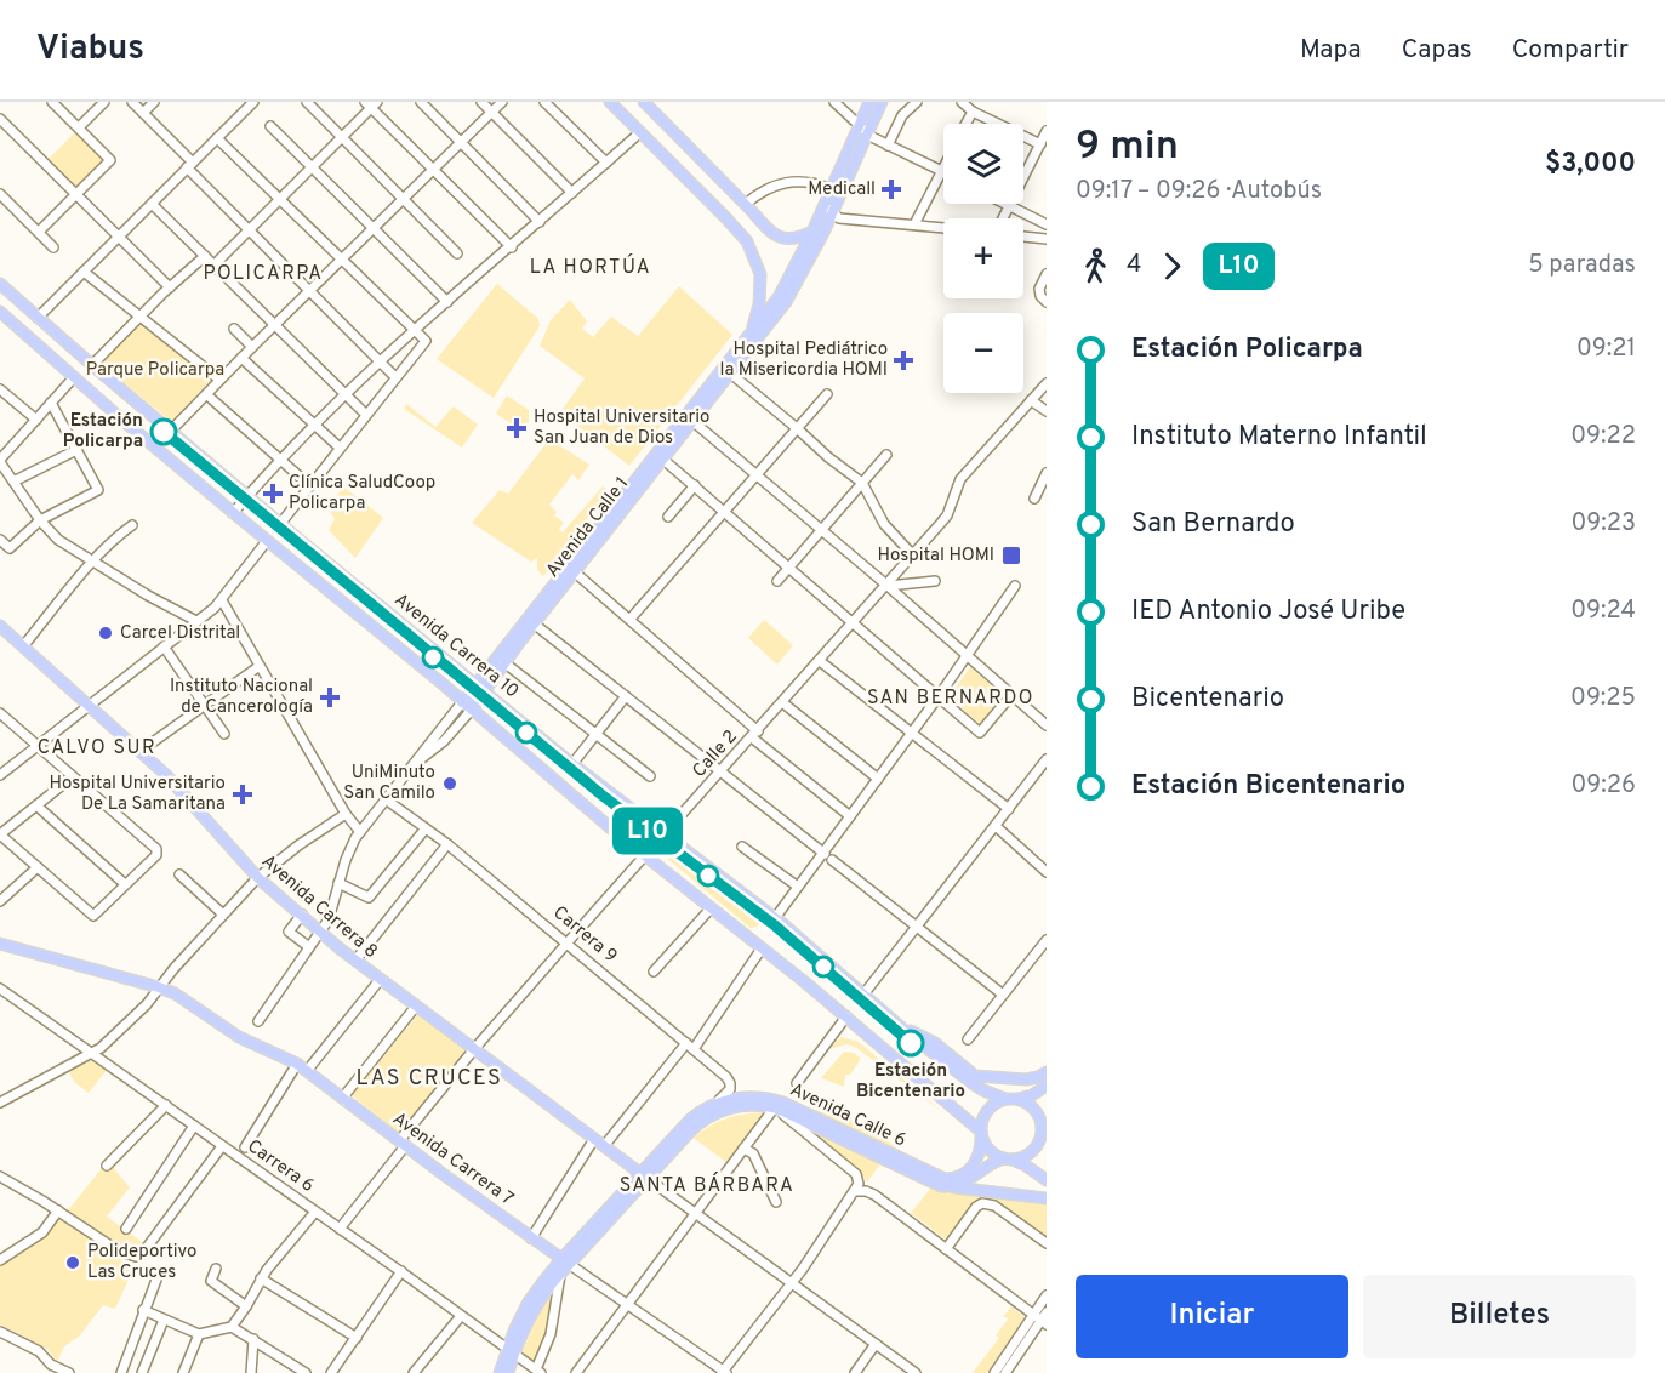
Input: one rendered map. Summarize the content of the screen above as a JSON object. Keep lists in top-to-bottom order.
{
  "streets": {
    "main road": [
      "Avenida Calle 1",
      "Avenida Carrera 10",
      "Avenida Carrera 8",
      "Avenida Calle 6",
      "Avenida Carrera 7"
    ],
    "street": ["Calle 2", "Carrera 9", "Carrera 6"]
  },
  "crossings": [
    ["Avenida Calle 1", "Avenida Carrera 10"],
    ["Avenida Carrera 10", "Calle 2"],
    ["Avenida Carrera 10", "Avenida Calle 6"],
    ["Calle 2", "Avenida Carrera 8"],
    ["Calle 2", "Carrera 9"],
    ["Calle 2", "Avenida Carrera 7"],
    ["Calle 2", "Carrera 6"],
    ["Avenida Carrera 8", "Avenida Calle 6"],
    ["Carrera 9", "Avenida Calle 6"],
    ["Avenida Calle 6", "Avenida Carrera 7"],
    ["Avenida Calle 6", "Carrera 6"]
  ],
  "districts": [
    "LA HORTÚA",
    "POLICARPA",
    "SAN BERNARDO",
    "CALVO SUR",
    "LAS CRUCES",
    "SANTA BÁRBARA"
  ],
  "parks": ["Parque Policarpa"],
  "places": {
    "health": [
      "Medicall",
      "Hospital Pediátrico la Misericordia HOMI",
      "Hospital Universitario San Juan de Dios",
      "Clínica SaludCoop Policarpa",
      "Instituto Nacional de Cancerología",
      "Hospital Universitario De La Samaritana"
    ],
    "other": [
      "Estación Policarpa",
      "Carcel Distrital",
      "UniMinuto San Camilo",
      "Estación Bicentenario",
      "Polideportivo Las Cruces"
    ],
    "transit": ["Hospital HOMI"]
  },
  "lines": ["bus line L10"],
  "page": {
    "header": "Viabus",
    "nav": ["Mapa", "Capas", "Compartir"],
    "on_map": "L10",
    "heading": ["9 min", "09:17 – 09:26 · Autobús", "$3,000"],
    "map_buttons": ["+", "−"],
    "legs": ["4", "L10", "5 paradas"],
    "list": [
      {
        "name": "Estación Policarpa",
        "value": "09:21"
      },
      {
        "name": "Instituto Materno Infantil",
        "value": "09:22"
      },
      {
        "name": "San Bernardo",
        "value": "09:23"
      },
      {
        "name": "IED Antonio José Uribe",
        "value": "09:24"
      },
      {
        "name": "Bicentenario",
        "value": "09:25"
      },
      {
        "name": "Estación Bicentenario",
        "value": "09:26"
      }
    ],
    "buttons": ["Iniciar", "Billetes"]
  }
}
